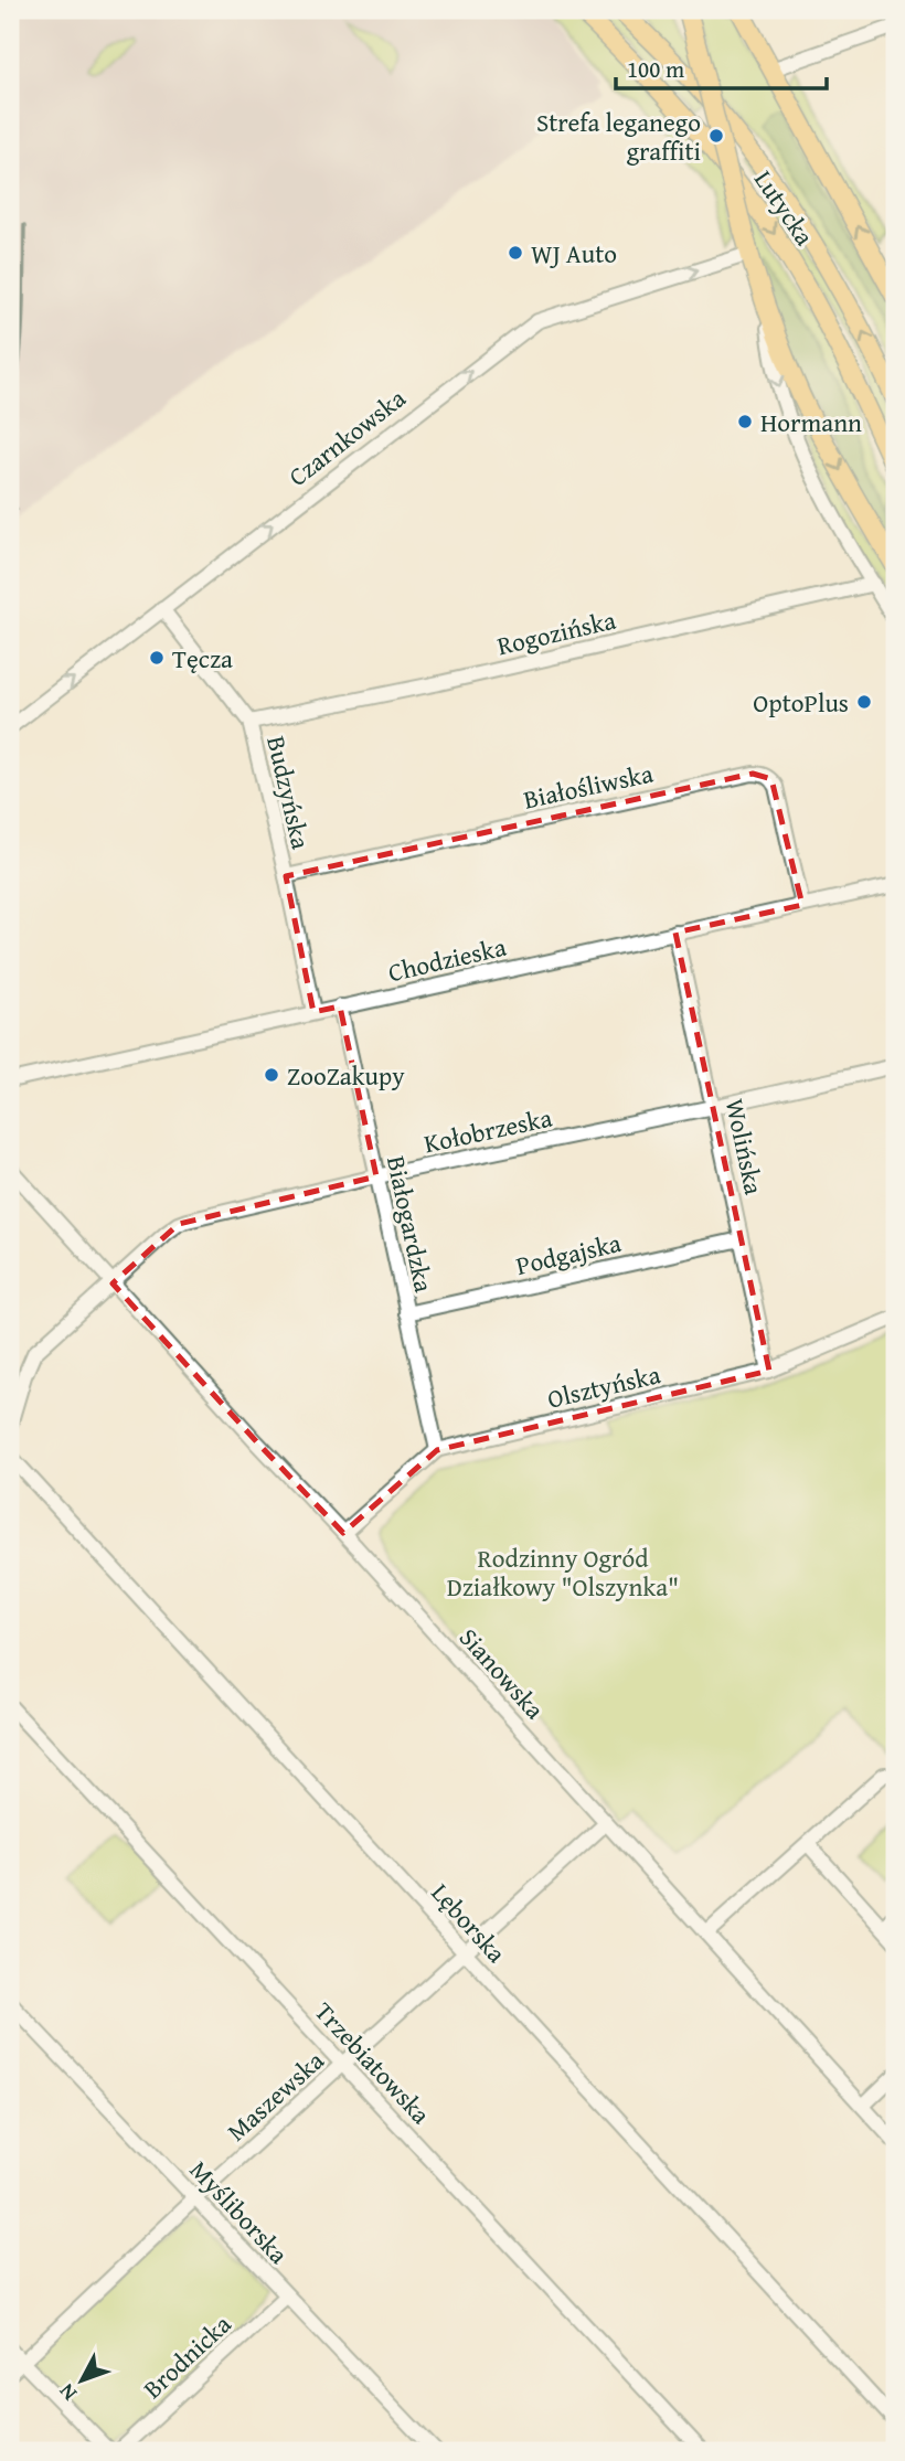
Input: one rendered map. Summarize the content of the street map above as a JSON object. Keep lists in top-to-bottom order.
{
  "streets": {
    "main road": ["Lutycka"],
    "street": [
      "Czarnkowska",
      "Rogozińska",
      "Białośliwska",
      "Budzyńska",
      "Chodzieska",
      "Kołobrzeska",
      "Wolińska",
      "Białogardzka",
      "Podgajska",
      "Olsztyńska",
      "Sianowska",
      "Lęborska",
      "Trzebiatowska",
      "Maszewska",
      "Myśliborska",
      "Brodnicka"
    ]
  },
  "crossings": [
    ["Czarnkowska", "Budzyńska"],
    ["Rogozińska", "Budzyńska"],
    ["Białośliwska", "Budzyńska"],
    ["Białośliwska", "Chodzieska"],
    ["Budzyńska", "Chodzieska"],
    ["Chodzieska", "Wolińska"],
    ["Chodzieska", "Białogardzka"],
    ["Kołobrzeska", "Wolińska"],
    ["Kołobrzeska", "Białogardzka"],
    ["Kołobrzeska", "Sianowska"],
    ["Wolińska", "Podgajska"],
    ["Wolińska", "Olsztyńska"],
    ["Białogardzka", "Podgajska"],
    ["Białogardzka", "Olsztyńska"],
    ["Olsztyńska", "Sianowska"],
    ["Sianowska", "Maszewska"],
    ["Lęborska", "Maszewska"],
    ["Trzebiatowska", "Maszewska"],
    ["Maszewska", "Myśliborska"],
    ["Myśliborska", "Brodnicka"]
  ],
  "one_way": ["Czarnkowska"],
  "parks": ["Rodzinny Ogród Działkowy \"Olszynka\""],
  "places": [
    "Strefa leganego graffiti",
    "WJ Auto",
    "Hormann",
    "Tęcza",
    "OptoPlus",
    "ZooZakupy"
  ],
  "scale_bar": "100 m",
  "north": "bottom left"
}
